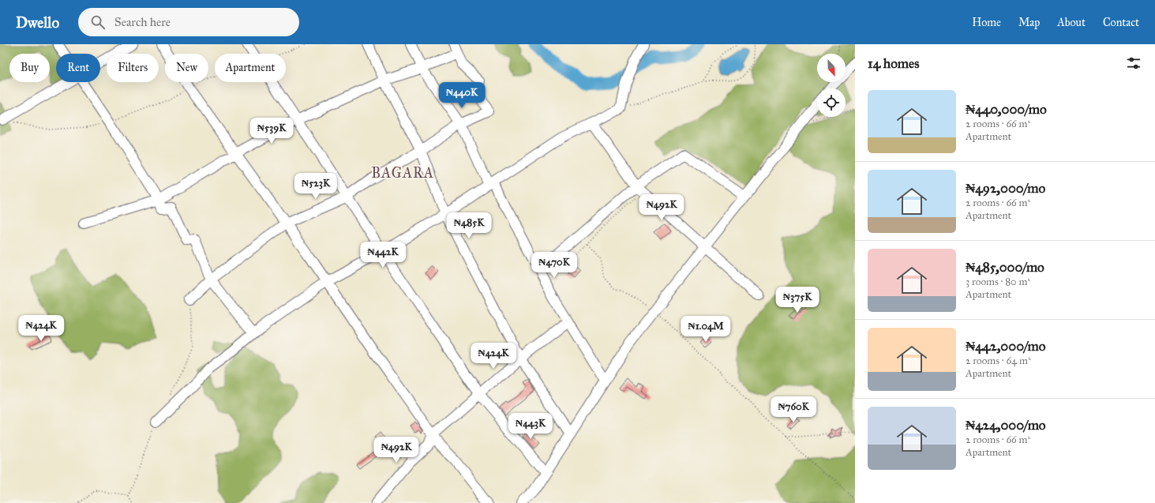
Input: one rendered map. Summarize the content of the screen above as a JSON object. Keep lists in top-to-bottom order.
{
  "districts": ["BAGARA"],
  "north": "bottom right",
  "page": {
    "header": "Dwello",
    "search": "Search here",
    "nav": [
      "Home",
      "Map",
      "About",
      "Contact"
    ],
    "heading": "14 homes",
    "chip": [
      "Buy",
      "Rent",
      "Filters",
      "New",
      "Apartment"
    ],
    "price": [
      "₦440K",
      "₦539K",
      "₦523K",
      "₦492K",
      "₦485K",
      "₦442K",
      "₦470K",
      "₦375K",
      "₦424K",
      "₦1.04M",
      "₦424K",
      "₦760K",
      "₦443K",
      "₦492K"
    ],
    "list": [
      {
        "name": "₦440,000/mo",
        "note": "2 rooms · 66 m² · Apartment"
      },
      {
        "name": "₦492,000/mo",
        "note": "2 rooms · 66 m² · Apartment"
      },
      {
        "name": "₦485,000/mo",
        "note": "3 rooms · 80 m² · Apartment"
      },
      {
        "name": "₦442,000/mo",
        "note": "2 rooms · 64 m² · Apartment"
      },
      {
        "name": "₦424,000/mo",
        "note": "2 rooms · 66 m² · Apartment"
      }
    ]
  }
}
